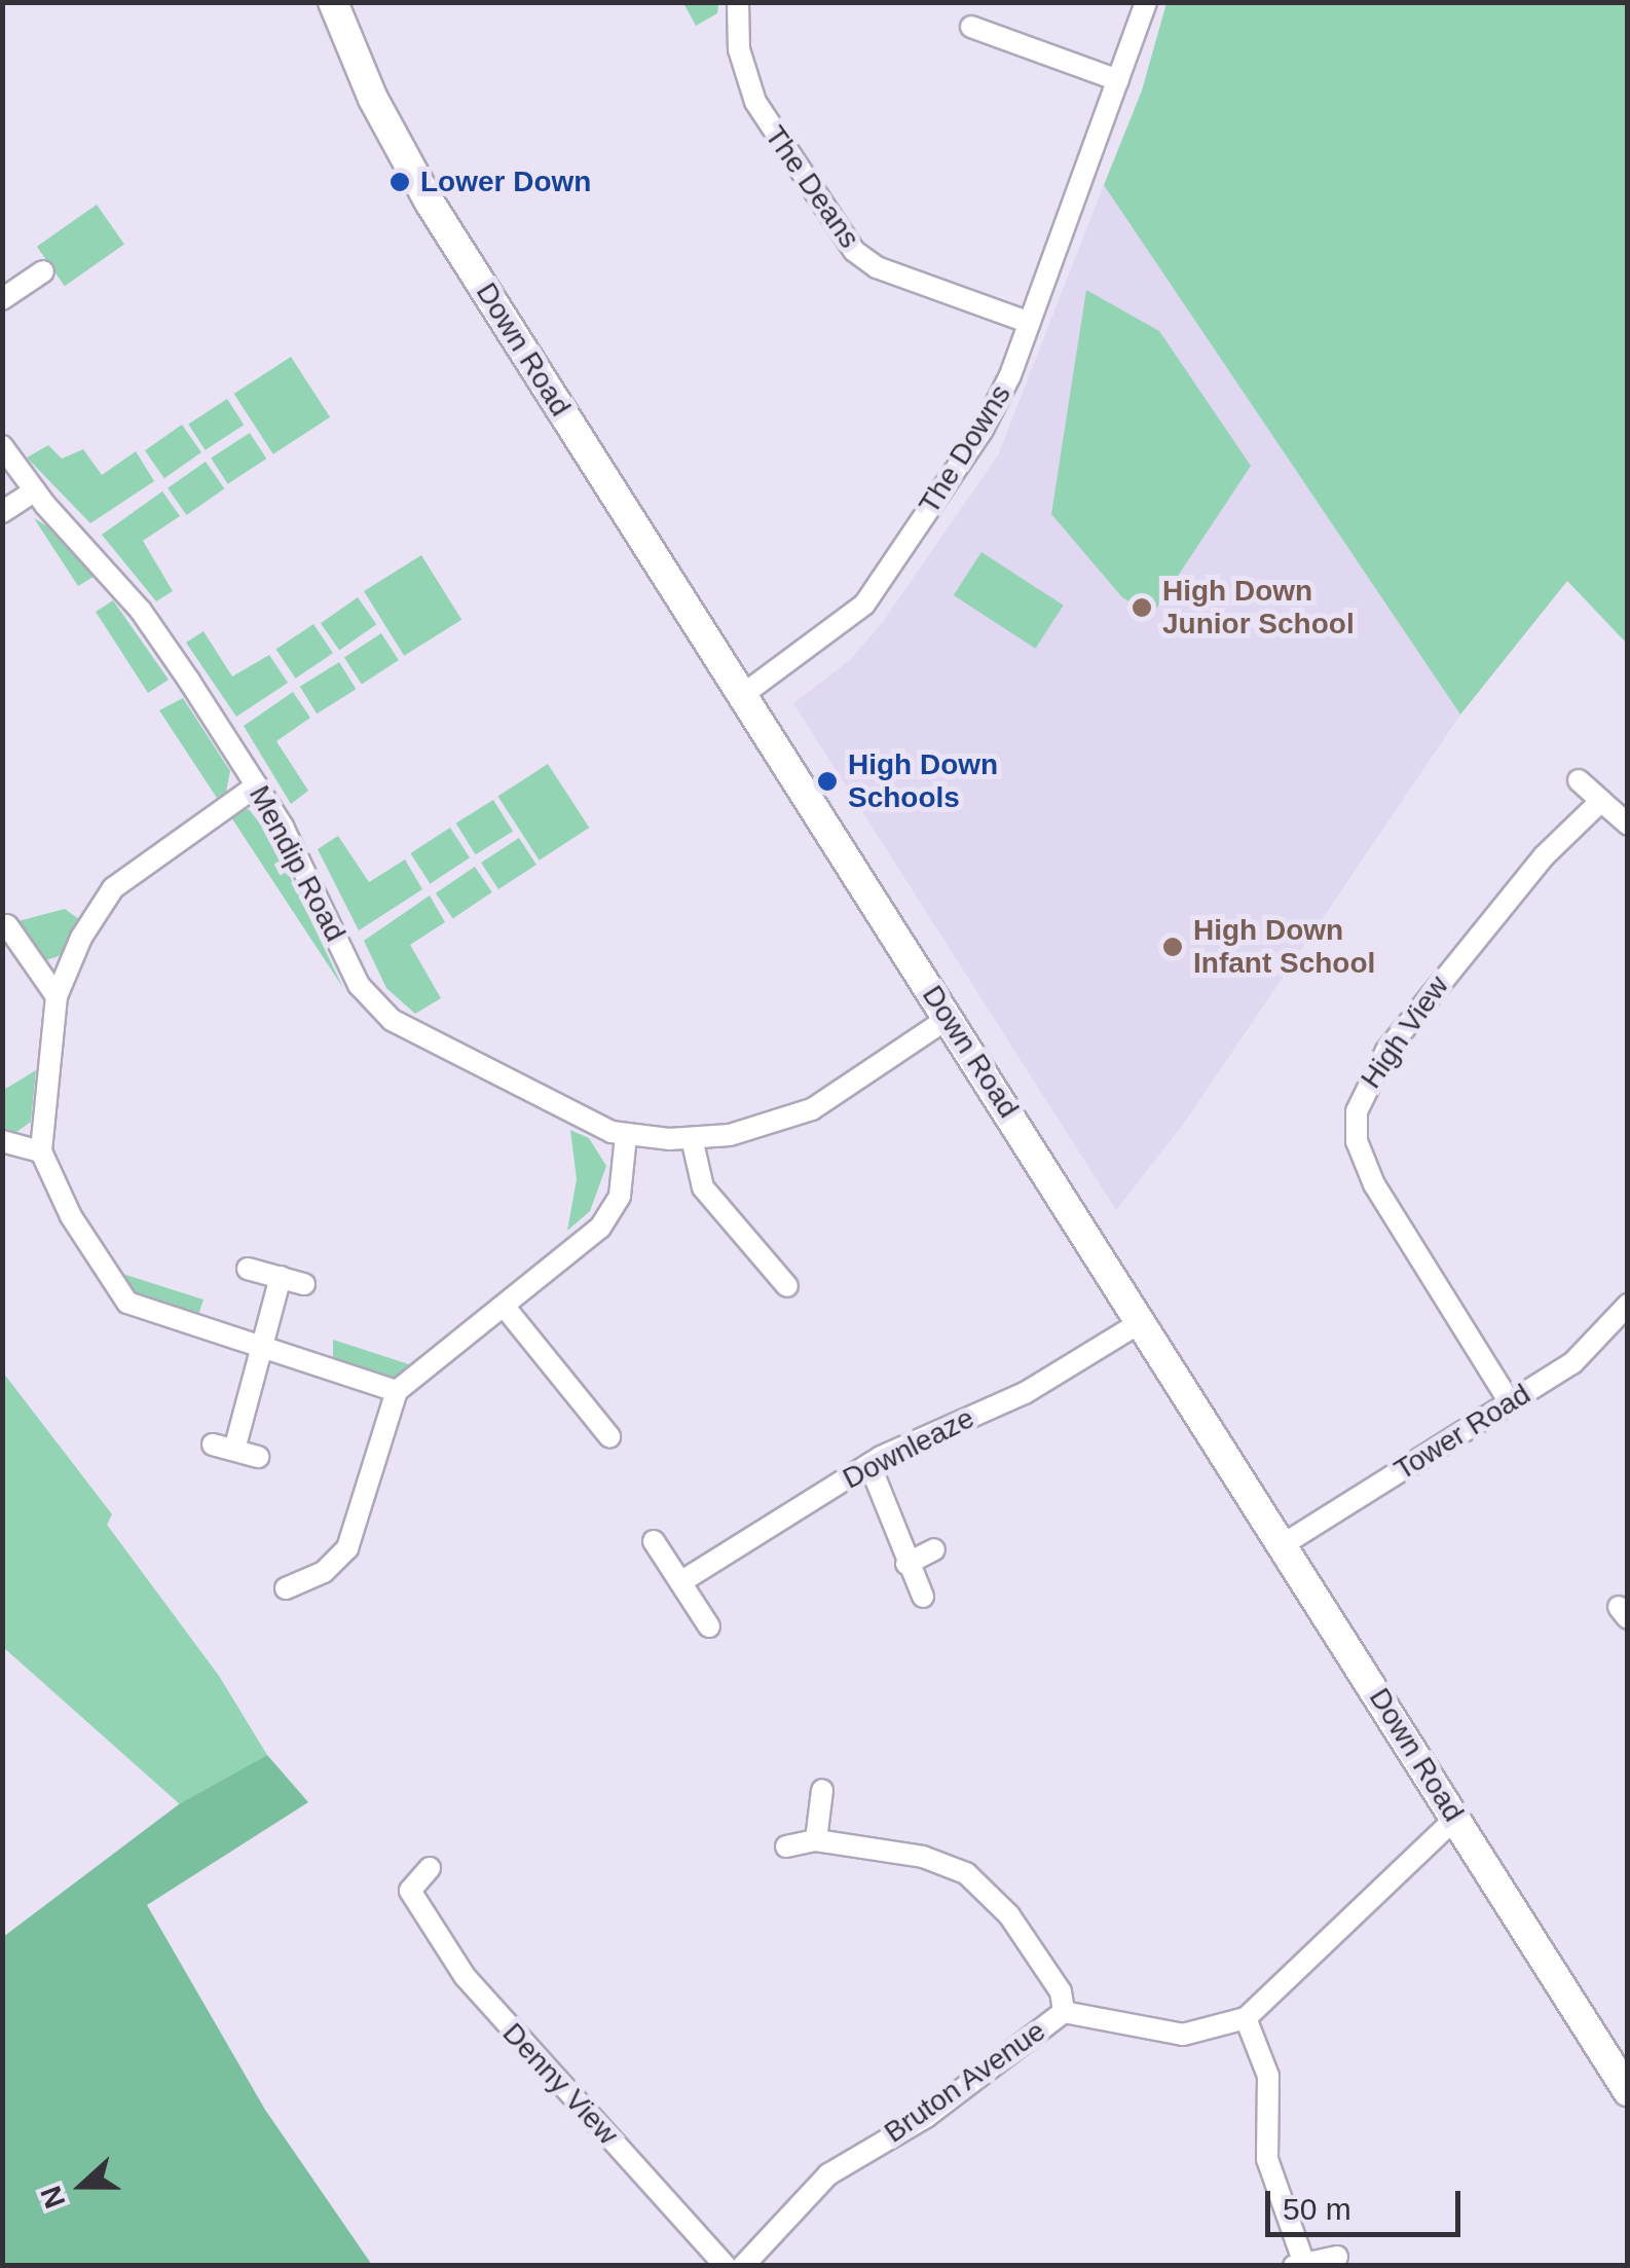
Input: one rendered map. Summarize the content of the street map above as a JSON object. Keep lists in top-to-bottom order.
{
  "streets": {
    "street": [
      "The Deans",
      "Down Road",
      "The Downs",
      "Mendip Road",
      "High View",
      "Tower Road",
      "Downleaze",
      "Bruton Avenue",
      "Denny View"
    ]
  },
  "crossings": [
    ["The Deans", "The Downs"],
    ["Down Road", "The Downs"],
    ["Down Road", "Mendip Road"],
    ["Down Road", "Tower Road"],
    ["Down Road", "Downleaze"],
    ["Down Road", "Bruton Avenue"],
    ["High View", "Tower Road"]
  ],
  "places": [
    "Lower Down",
    "High Down Junior School",
    "High Down Schools",
    "High Down Infant School"
  ],
  "scale_bar": "50 m",
  "north": "left"
}
